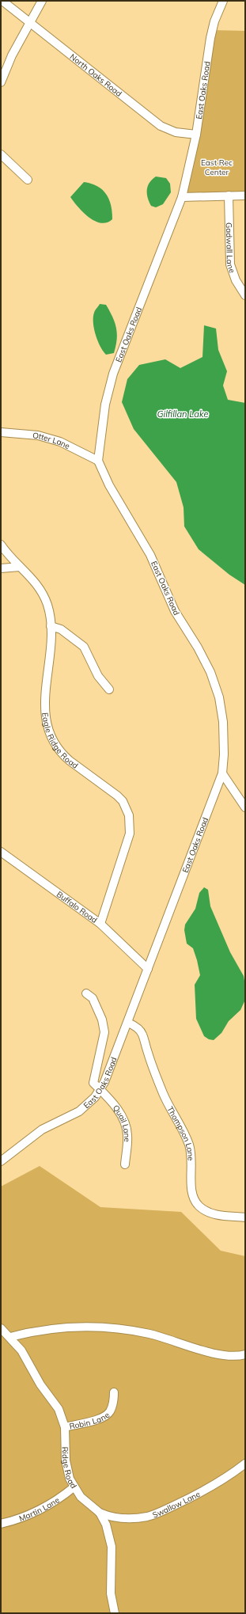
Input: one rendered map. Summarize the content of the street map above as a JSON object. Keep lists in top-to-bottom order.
{
  "streets": {
    "street": [
      "North Oaks Road",
      "East Oaks Road",
      "Gadwall Lane",
      "Otter Lane",
      "Eagle Ridge Road",
      "Buffalo Road",
      "Quail Lane",
      "Thompson Lane",
      "Robin Lane",
      "Ridge Road",
      "Swallow Lane",
      "Martin Lane"
    ]
  },
  "crossings": [
    ["North Oaks Road", "East Oaks Road"],
    ["East Oaks Road", "Otter Lane"],
    ["East Oaks Road", "Buffalo Road"],
    ["East Oaks Road", "Quail Lane"],
    ["East Oaks Road", "Thompson Lane"],
    ["Eagle Ridge Road", "Buffalo Road"],
    ["Robin Lane", "Ridge Road"],
    ["Ridge Road", "Swallow Lane"],
    ["Ridge Road", "Martin Lane"]
  ],
  "water": ["Gilfillan Lake"],
  "parks": ["East Rec Center"]
}
